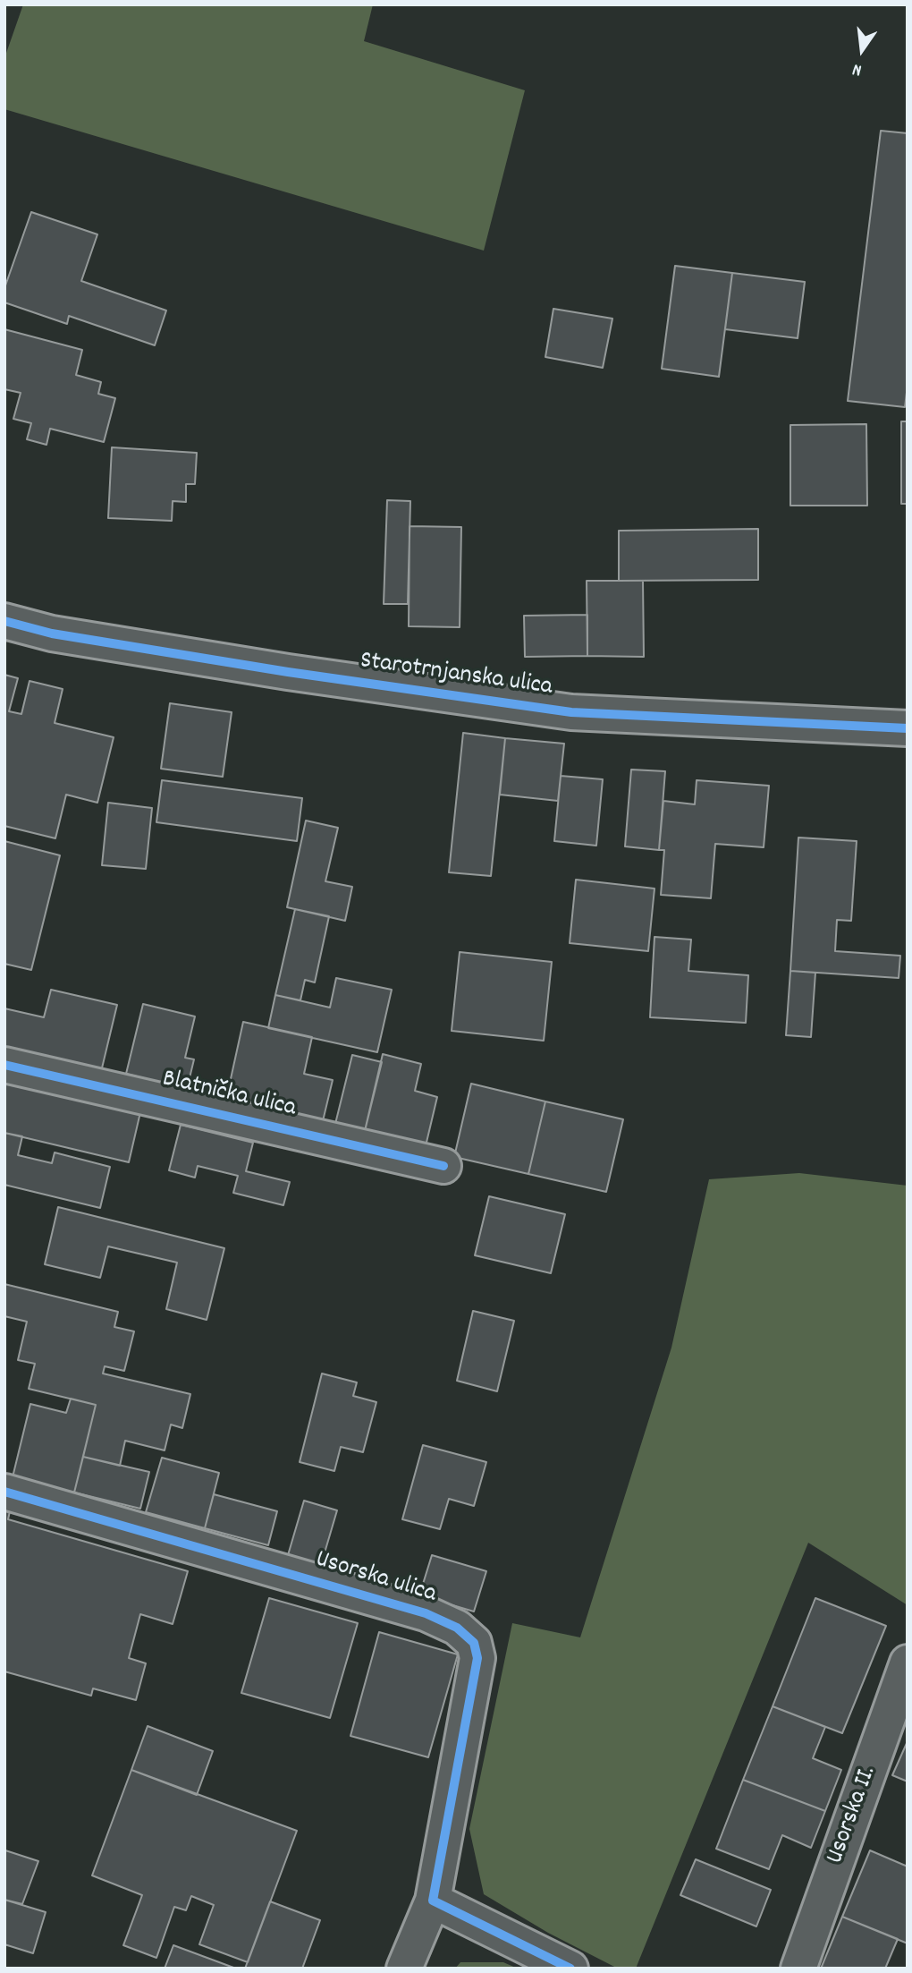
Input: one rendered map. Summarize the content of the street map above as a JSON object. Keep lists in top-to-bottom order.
{
  "streets": {
    "street": [
      "Starotrnjanska ulica",
      "Blatnička ulica",
      "Usorska ulica",
      "Usorska II."
    ]
  },
  "north": "bottom"
}
